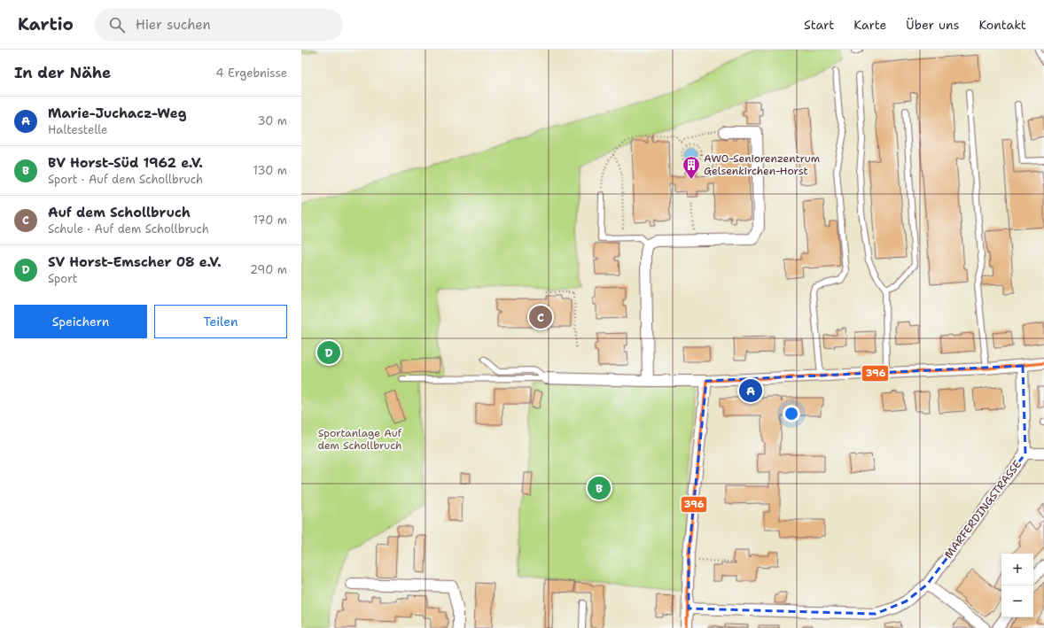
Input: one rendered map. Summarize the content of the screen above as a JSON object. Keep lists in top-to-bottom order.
{
  "streets": {
    "street": ["MARFERDINGSTRASSE"]
  },
  "parks": ["Sportanlage Auf dem Schollbruch"],
  "places": {
    "building": ["AWO-Seniorenzentrum Gelsenkirchen-Horst"]
  },
  "lines": ["transit line 396"],
  "page": {
    "header": "Kartio",
    "search": "Hier suchen",
    "nav": [
      "Start",
      "Karte",
      "Über uns",
      "Kontakt"
    ],
    "heading": ["In der Nähe", "4 Ergebnisse"],
    "list": [
      {
        "mark": "A",
        "name": "Marie-Juchacz-Weg",
        "note": "Haltestelle",
        "value": "30 m"
      },
      {
        "mark": "B",
        "name": "BV Horst-Süd 1962 e.V.",
        "note": "Sport · Auf dem Schollbruch",
        "value": "130 m"
      },
      {
        "mark": "C",
        "name": "Auf dem Schollbruch",
        "note": "Schule · Auf dem Schollbruch",
        "value": "170 m"
      },
      {
        "mark": "D",
        "name": "SV Horst-Emscher 08 e.V.",
        "note": "Sport",
        "value": "290 m"
      }
    ],
    "buttons": ["Speichern", "Teilen"],
    "pins": [
      "C",
      "D",
      "A",
      "B"
    ],
    "map_buttons": ["+", "−"]
  }
}
